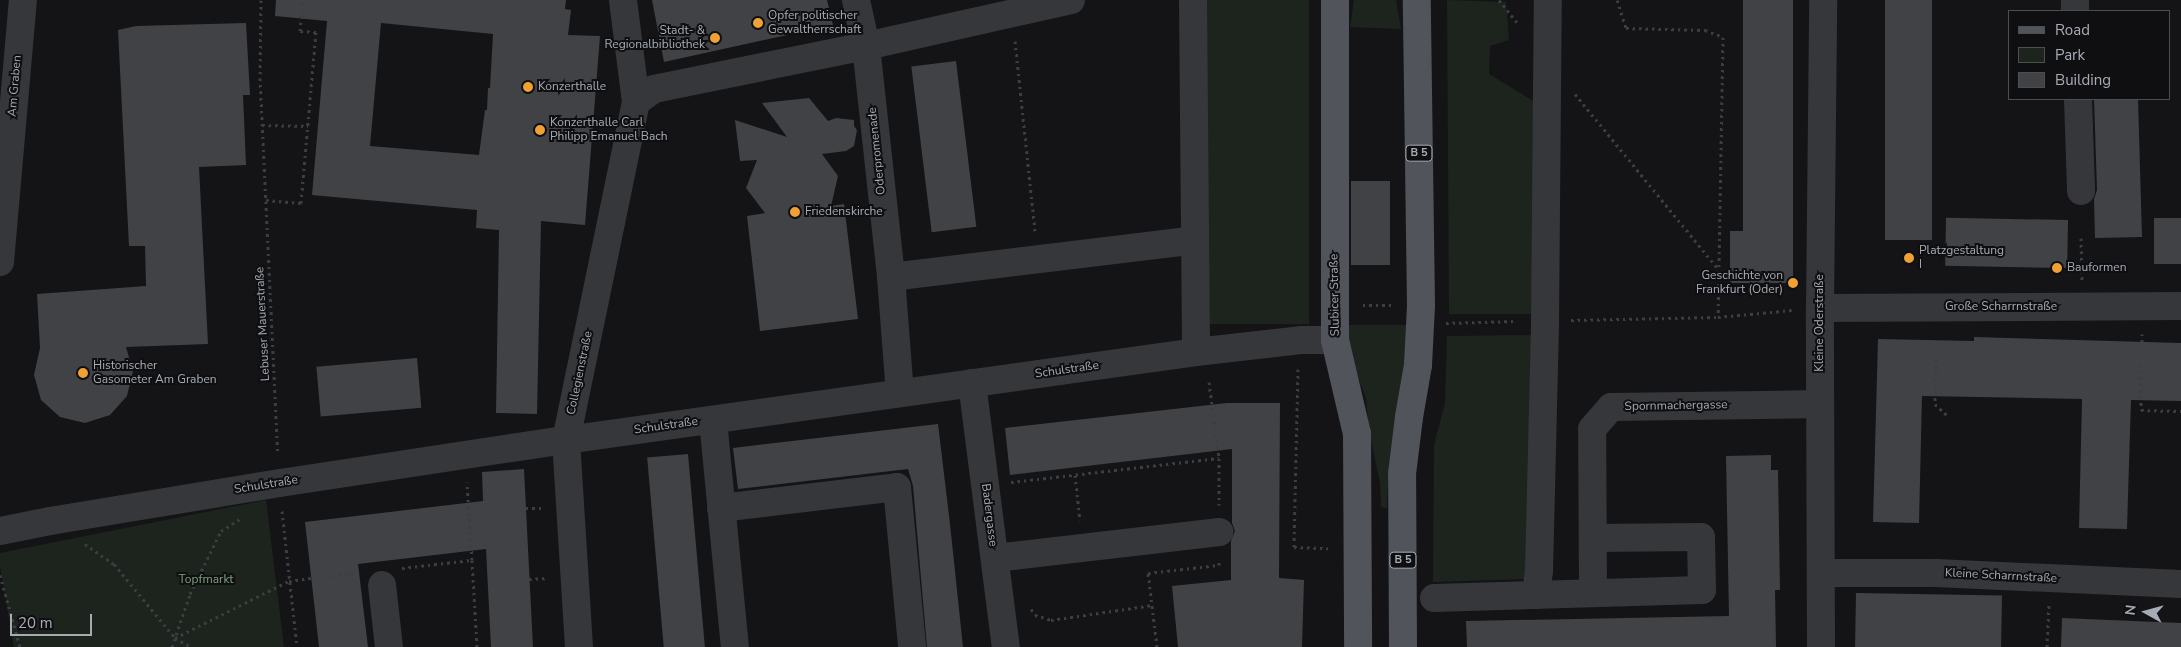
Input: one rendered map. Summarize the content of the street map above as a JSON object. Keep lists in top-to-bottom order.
{
  "streets": {
    "main road": ["B 5", "Slubicer Straße"],
    "street": [
      "Am Graben",
      "Oderpromenade",
      "Große Scharrnstraße",
      "Kleine Oderstraße",
      "Schulstraße",
      "Collegienstraße",
      "Spornmachergasse",
      "Badergasse",
      "Kleine Scharrnstraße"
    ],
    "path": ["Lebuser Mauerstraße"]
  },
  "crossings": [
    ["Oderpromenade", "Schulstraße"],
    ["Slubicer Straße", "Schulstraße"],
    ["Große Scharrnstraße", "Kleine Oderstraße"],
    ["Kleine Oderstraße", "Spornmachergasse"],
    ["Kleine Oderstraße", "Kleine Scharrnstraße"],
    ["Lebuser Mauerstraße", "Schulstraße"],
    ["Schulstraße", "Collegienstraße"],
    ["Schulstraße", "Badergasse"]
  ],
  "parks": ["Topfmarkt"],
  "places": [
    "Opfer politischer Gewaltherrschaft",
    "Stadt- & Regionalbibliothek",
    "Konzerthalle",
    "Konzerthalle Carl Philipp Emanuel Bach",
    "Friedenskirche",
    "Platzgestaltung I",
    "Bauformen",
    "Geschichte von Frankfurt (Oder)",
    "Historischer Gasometer Am Graben"
  ],
  "legend": ["Road", "Park", "Building"],
  "scale_bar": "20 m",
  "north": "left"
}
